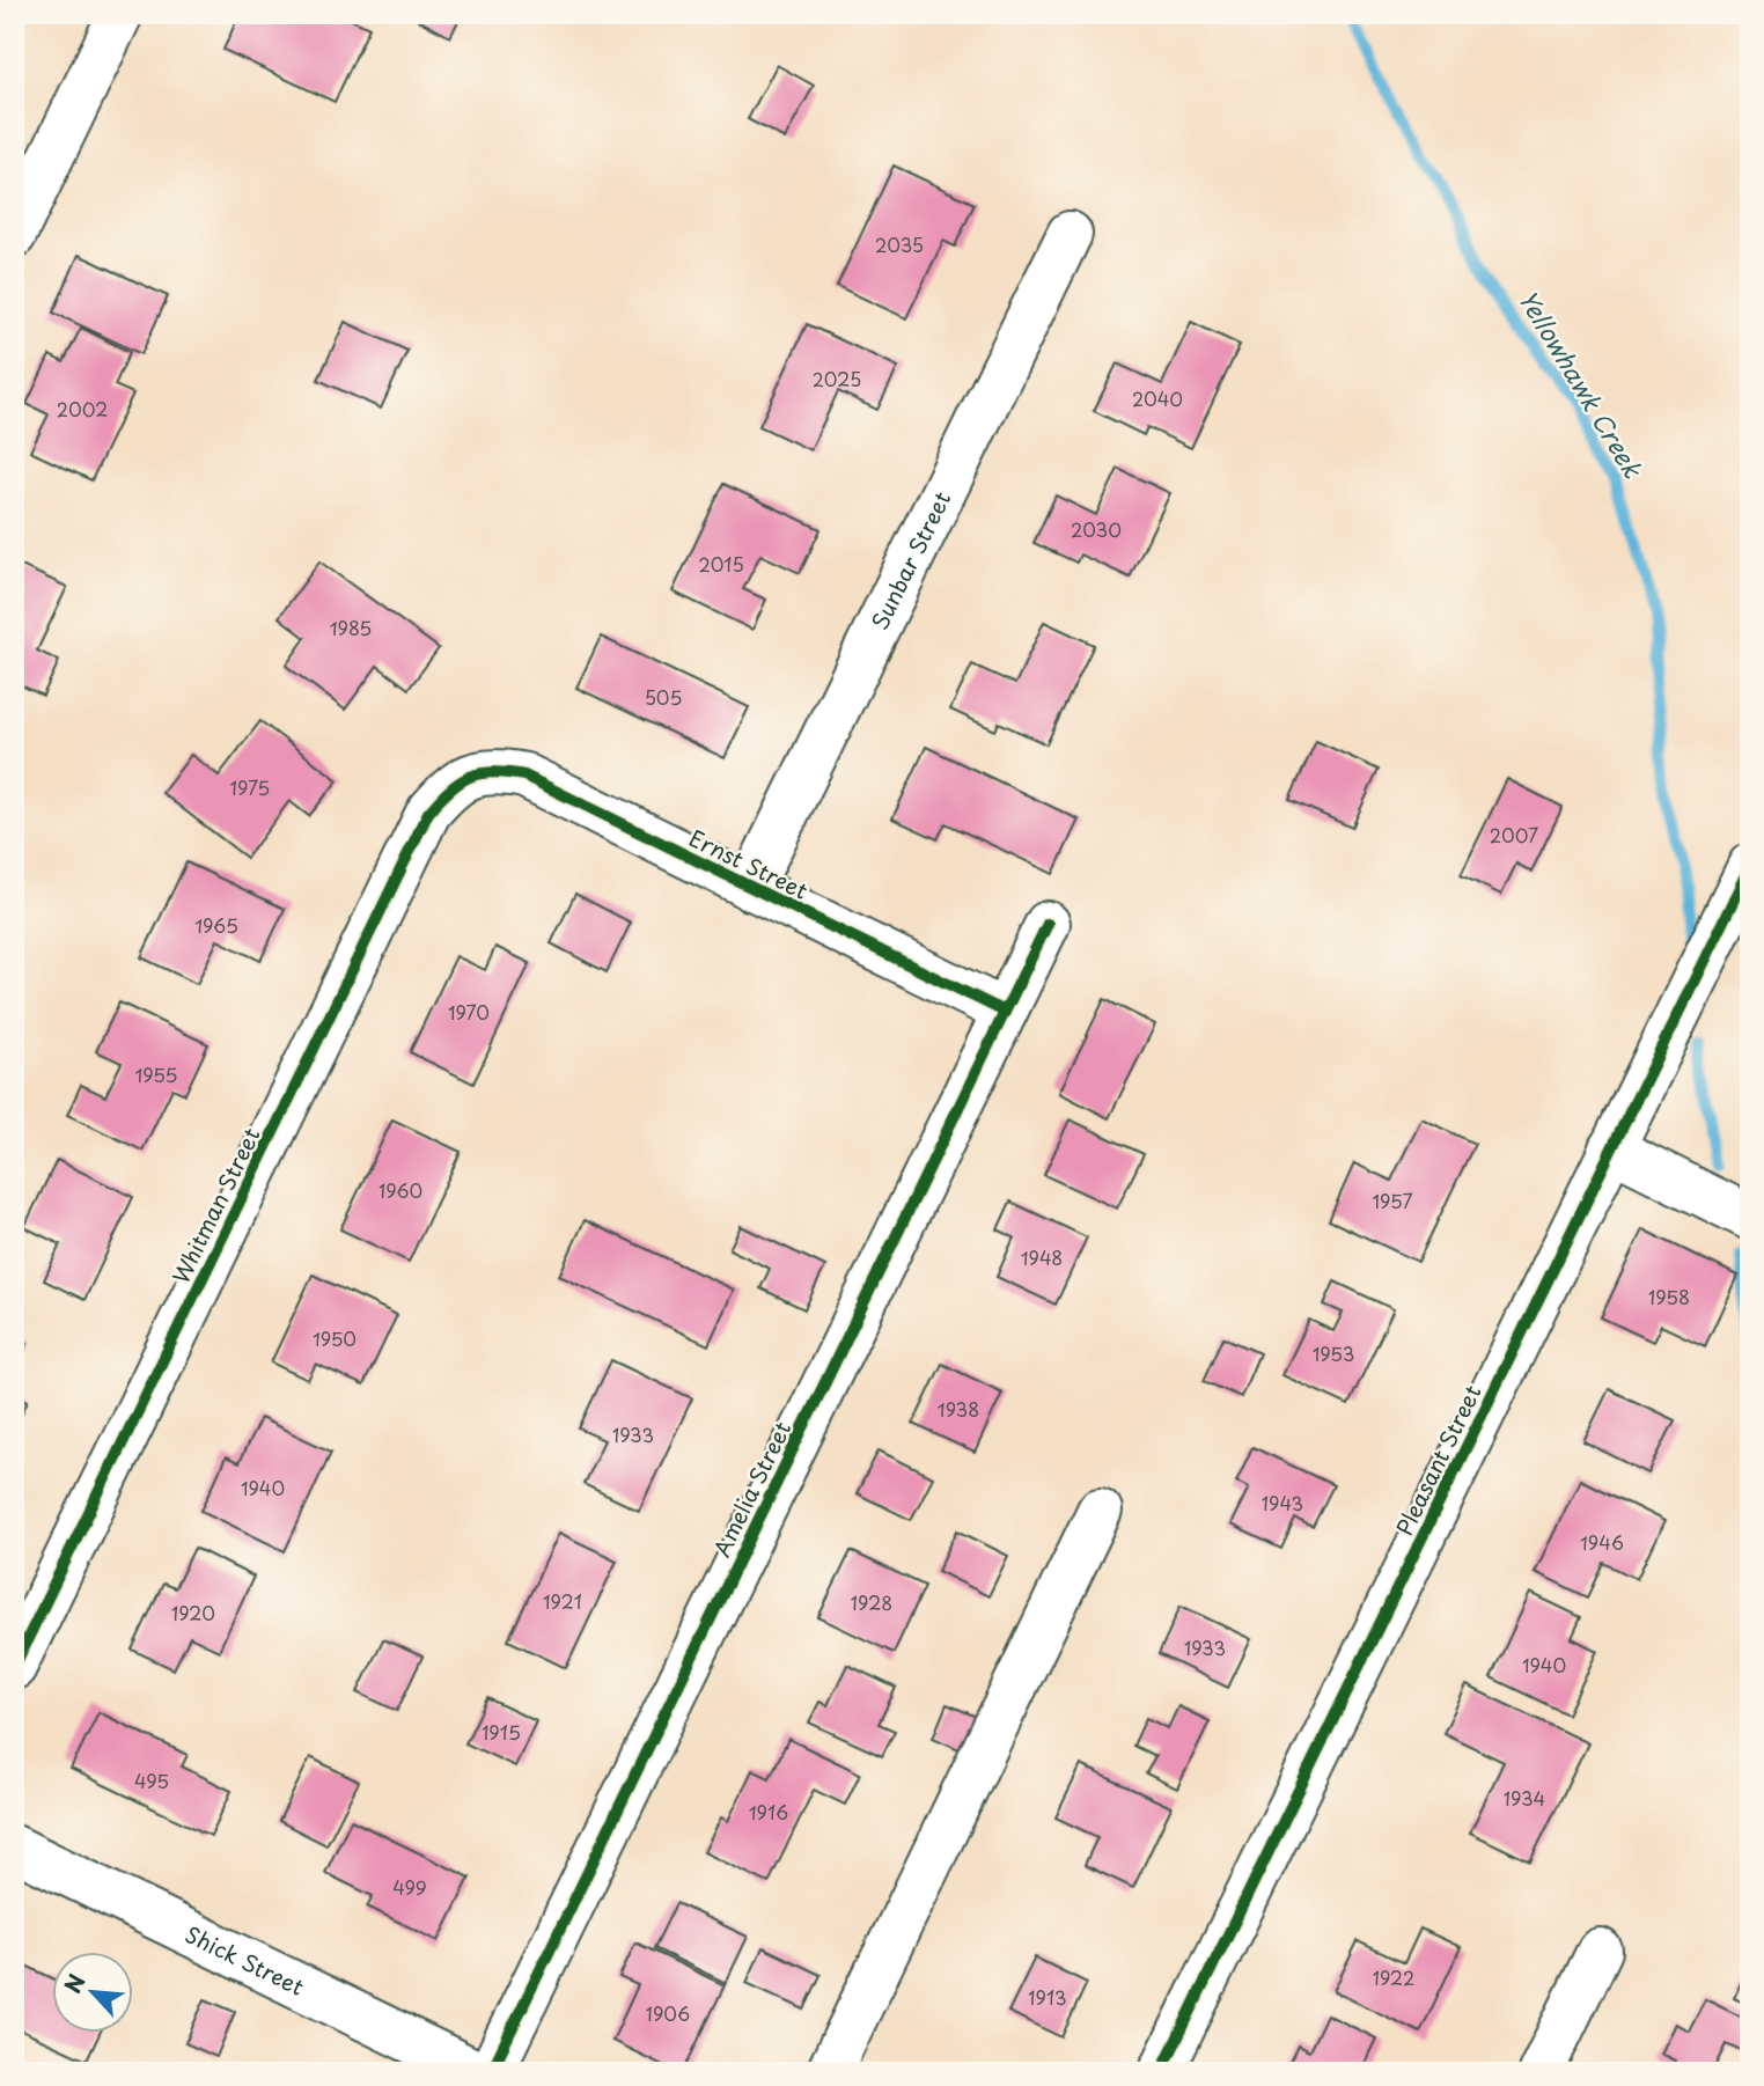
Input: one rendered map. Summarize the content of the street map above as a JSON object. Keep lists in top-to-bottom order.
{
  "streets": {
    "street": [
      "Sunbar Street",
      "Ernst Street",
      "Whitman Street",
      "Pleasant Street",
      "Amelia Street",
      "Shick Street"
    ]
  },
  "crossings": [
    ["Sunbar Street", "Ernst Street"],
    ["Ernst Street", "Whitman Street"],
    ["Ernst Street", "Amelia Street"]
  ],
  "water": ["Yellowhawk Creek"],
  "house_numbers": [
    "2035",
    "2025",
    "2040",
    "2002",
    "2030",
    "2015",
    "1985",
    "505",
    "1975",
    "2007",
    "1965",
    "1970",
    "1955",
    "1960",
    "1957",
    "1948",
    "1958",
    "1950",
    "1953",
    "1938",
    "1933",
    "1940",
    "1943",
    "1946",
    "1921",
    "1928",
    "1920",
    "1933",
    "1940",
    "1915",
    "495",
    "1934",
    "1916",
    "499",
    "1922",
    "1913",
    "1906"
  ],
  "north": "top left"
}
